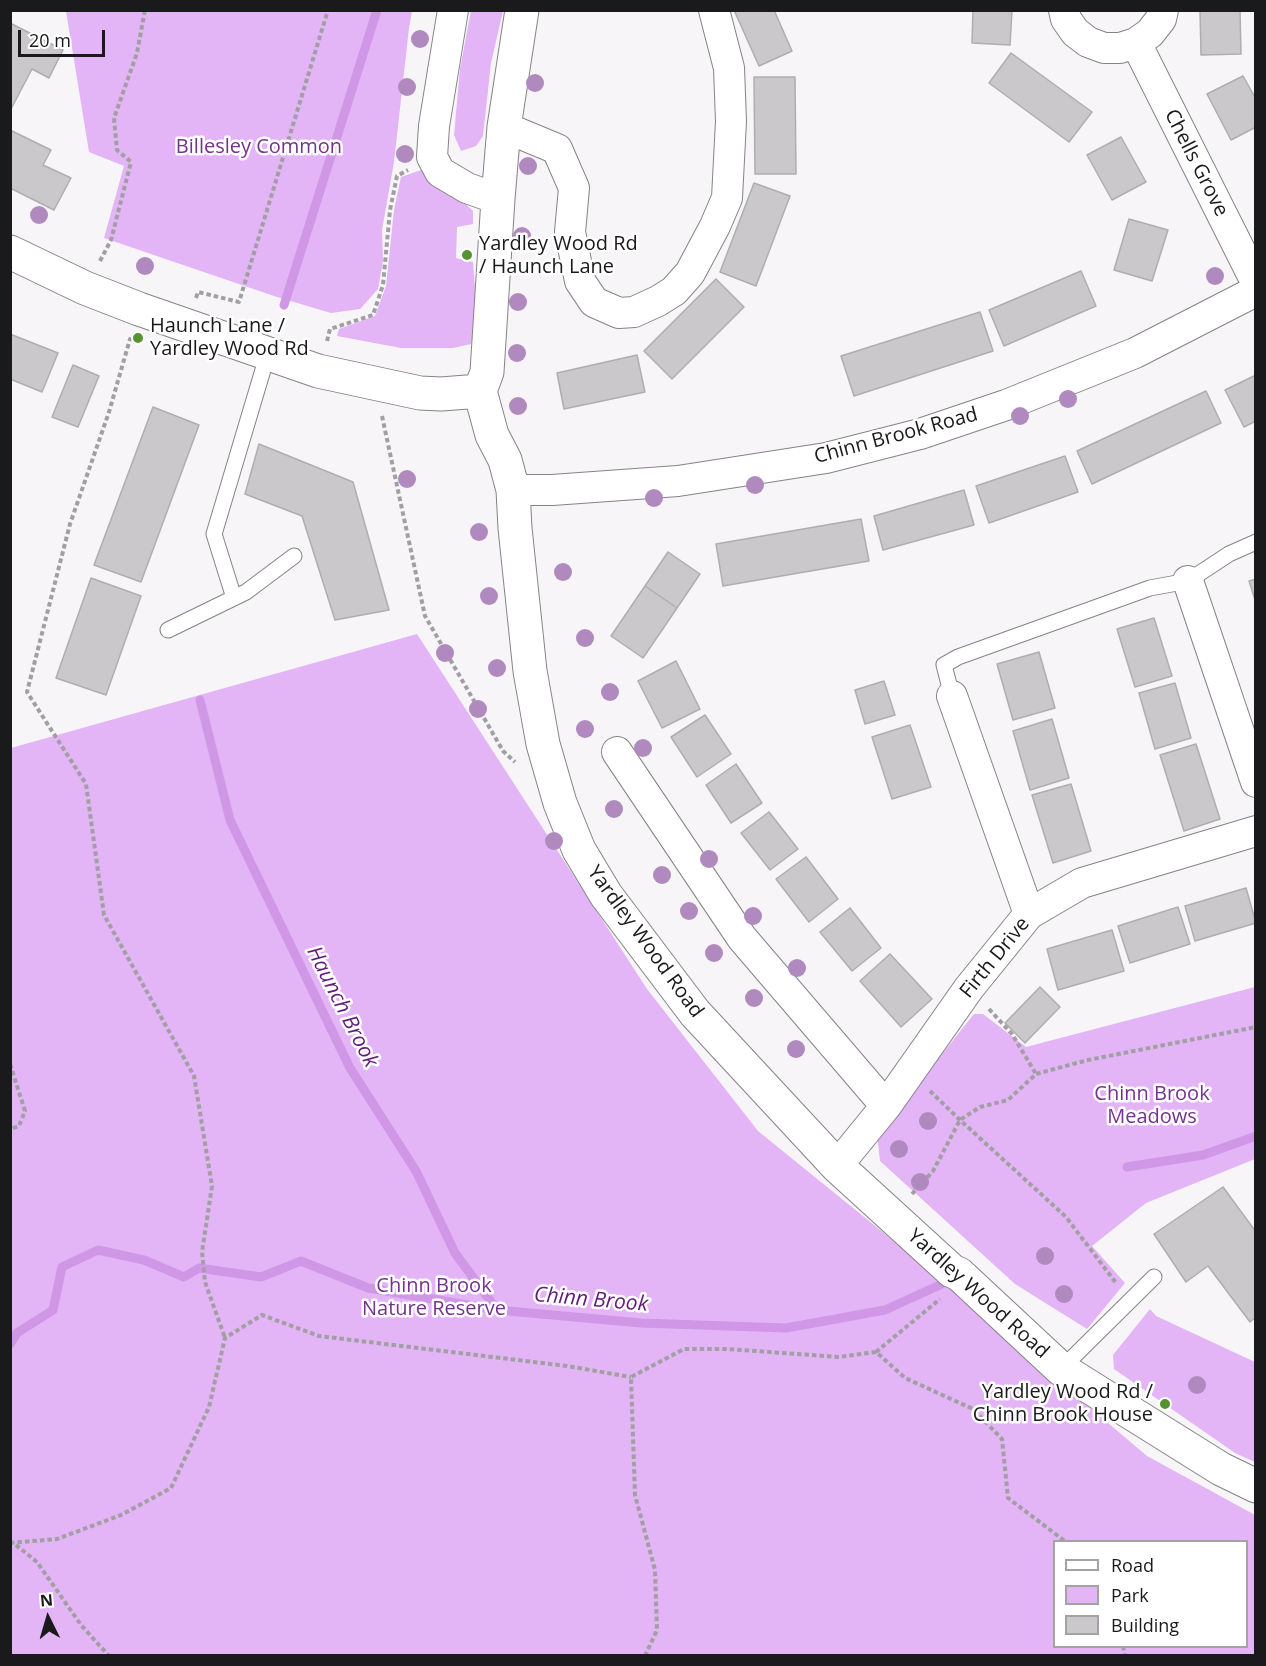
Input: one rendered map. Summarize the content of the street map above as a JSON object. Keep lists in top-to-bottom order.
{
  "streets": {
    "street": [
      "Chells Grove",
      "Chinn Brook Road",
      "Yardley Wood Road",
      "Firth Drive"
    ]
  },
  "crossings": [
    ["Chinn Brook Road", "Yardley Wood Road"],
    ["Yardley Wood Road", "Firth Drive"]
  ],
  "water": ["Haunch Brook", "Chinn Brook"],
  "parks": ["Billesley Common", "Chinn Brook Meadows", "Chinn Brook Nature Reserve"],
  "places": ["Yardley Wood Rd / Haunch Lane", "Haunch Lane / Yardley Wood Rd", "Yardley Wood Rd / Chinn Brook House"],
  "legend": ["Road", "Park", "Building"],
  "scale_bar": "20 m",
  "north": "top"
}
